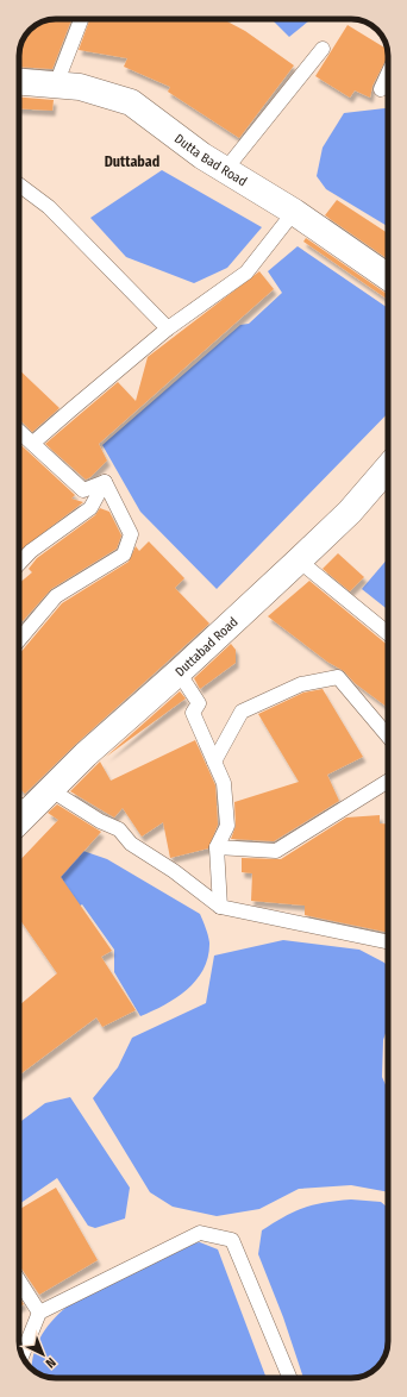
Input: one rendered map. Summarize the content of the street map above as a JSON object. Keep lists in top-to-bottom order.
{
  "streets": {
    "main road": ["Dutta Bad Road", "Duttabad Road"]
  },
  "districts": ["Duttabad"],
  "north": "bottom right"
}
